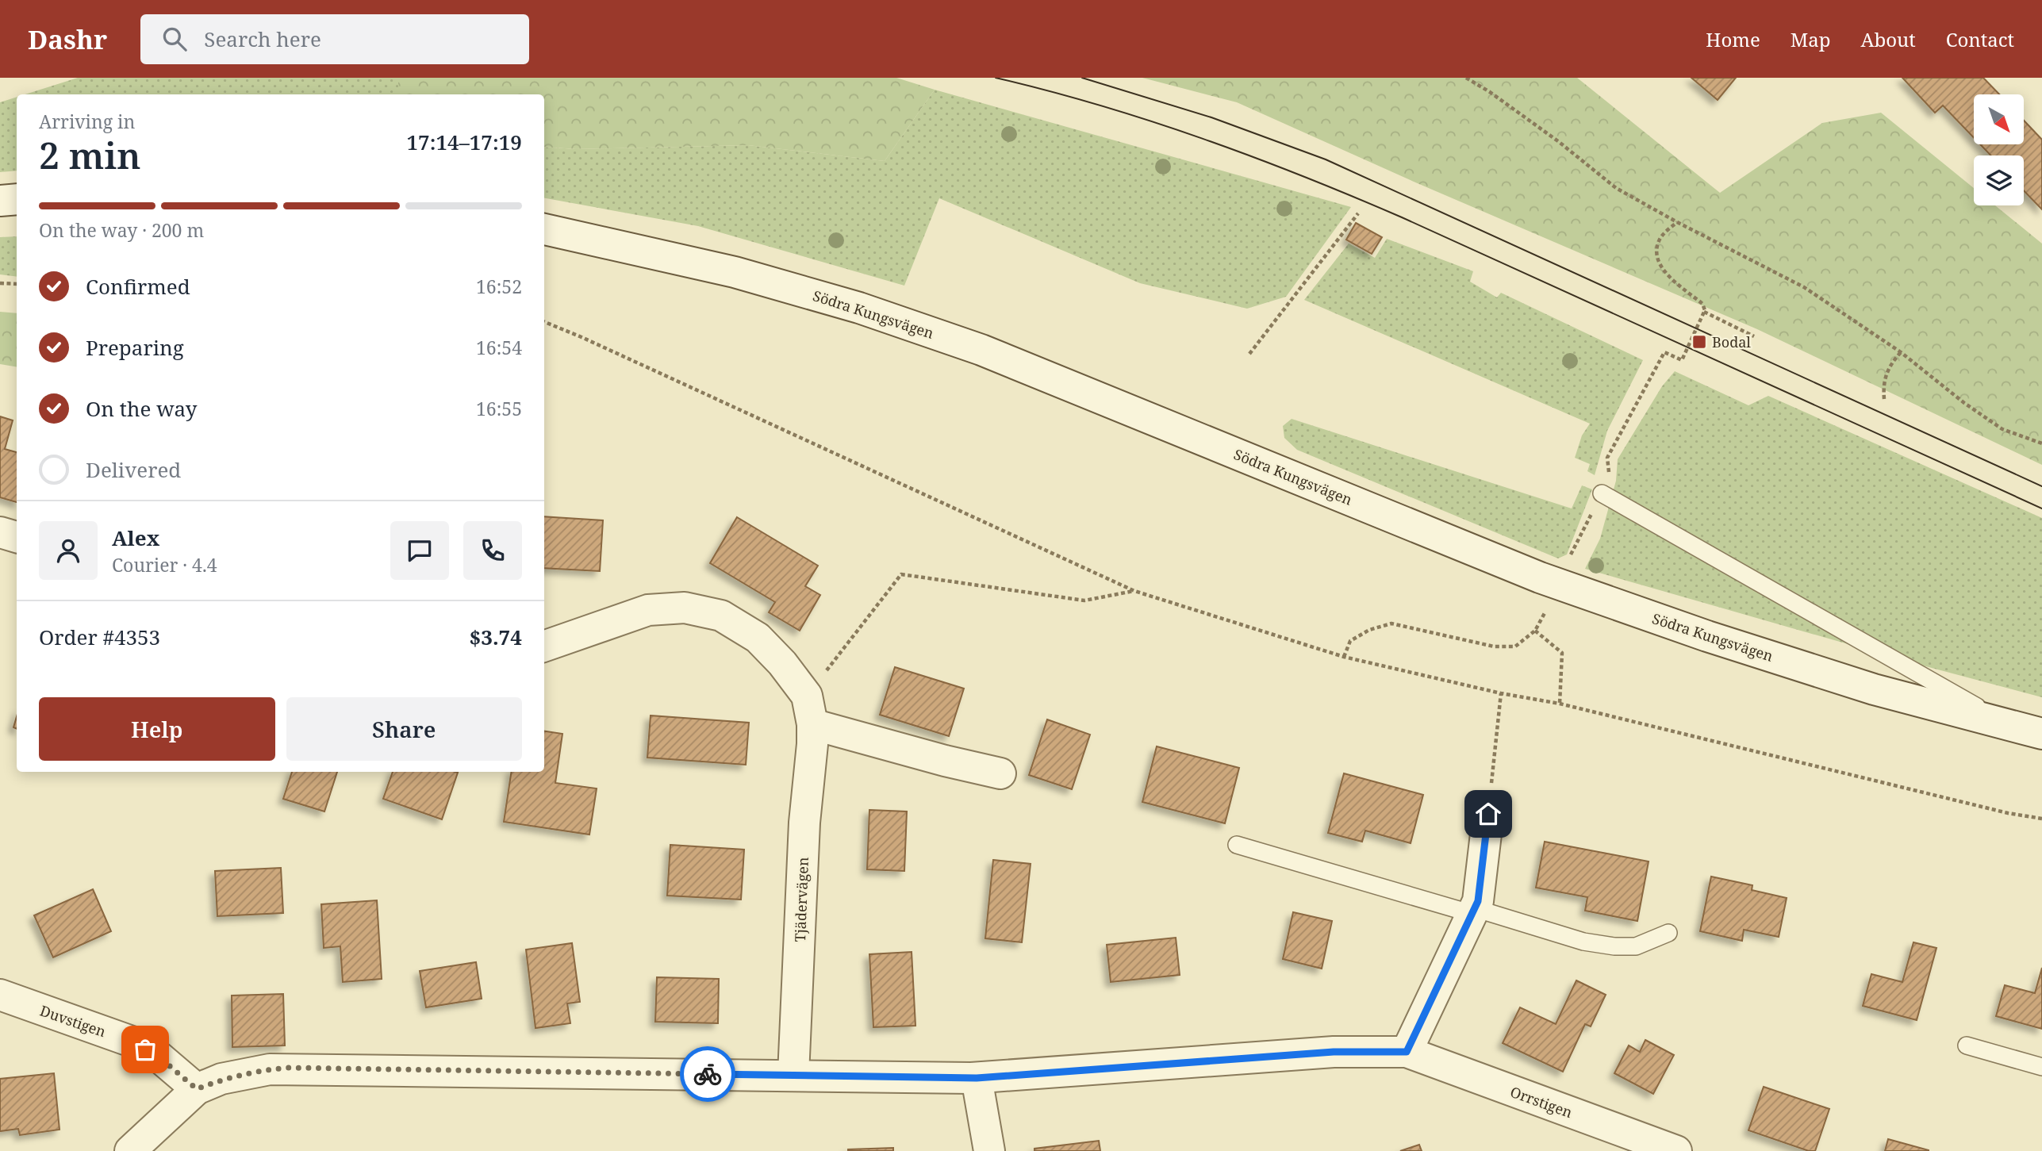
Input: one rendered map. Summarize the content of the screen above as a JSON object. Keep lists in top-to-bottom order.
{
  "streets": {
    "street": [
      "Södra Kungsvägen",
      "Tjädervägen",
      "Duvstigen",
      "Orrstigen"
    ]
  },
  "places": {
    "transit": ["Bodal"]
  },
  "north": "bottom right",
  "page": {
    "header": "Dashr",
    "search": "Search here",
    "nav": [
      "Home",
      "Map",
      "About",
      "Contact"
    ],
    "heading": ["2 min", "Arriving in", "17:14–17:19"],
    "panel": [
      "Alex",
      "Courier · 4.4",
      "Order #4353",
      "$3.74"
    ],
    "bar": "On the way · 200 m",
    "list": [
      ["Confirmed", "16:52"],
      ["Preparing", "16:54"],
      ["On the way", "16:55"],
      "Delivered"
    ],
    "buttons": ["Help", "Share"]
  }
}
